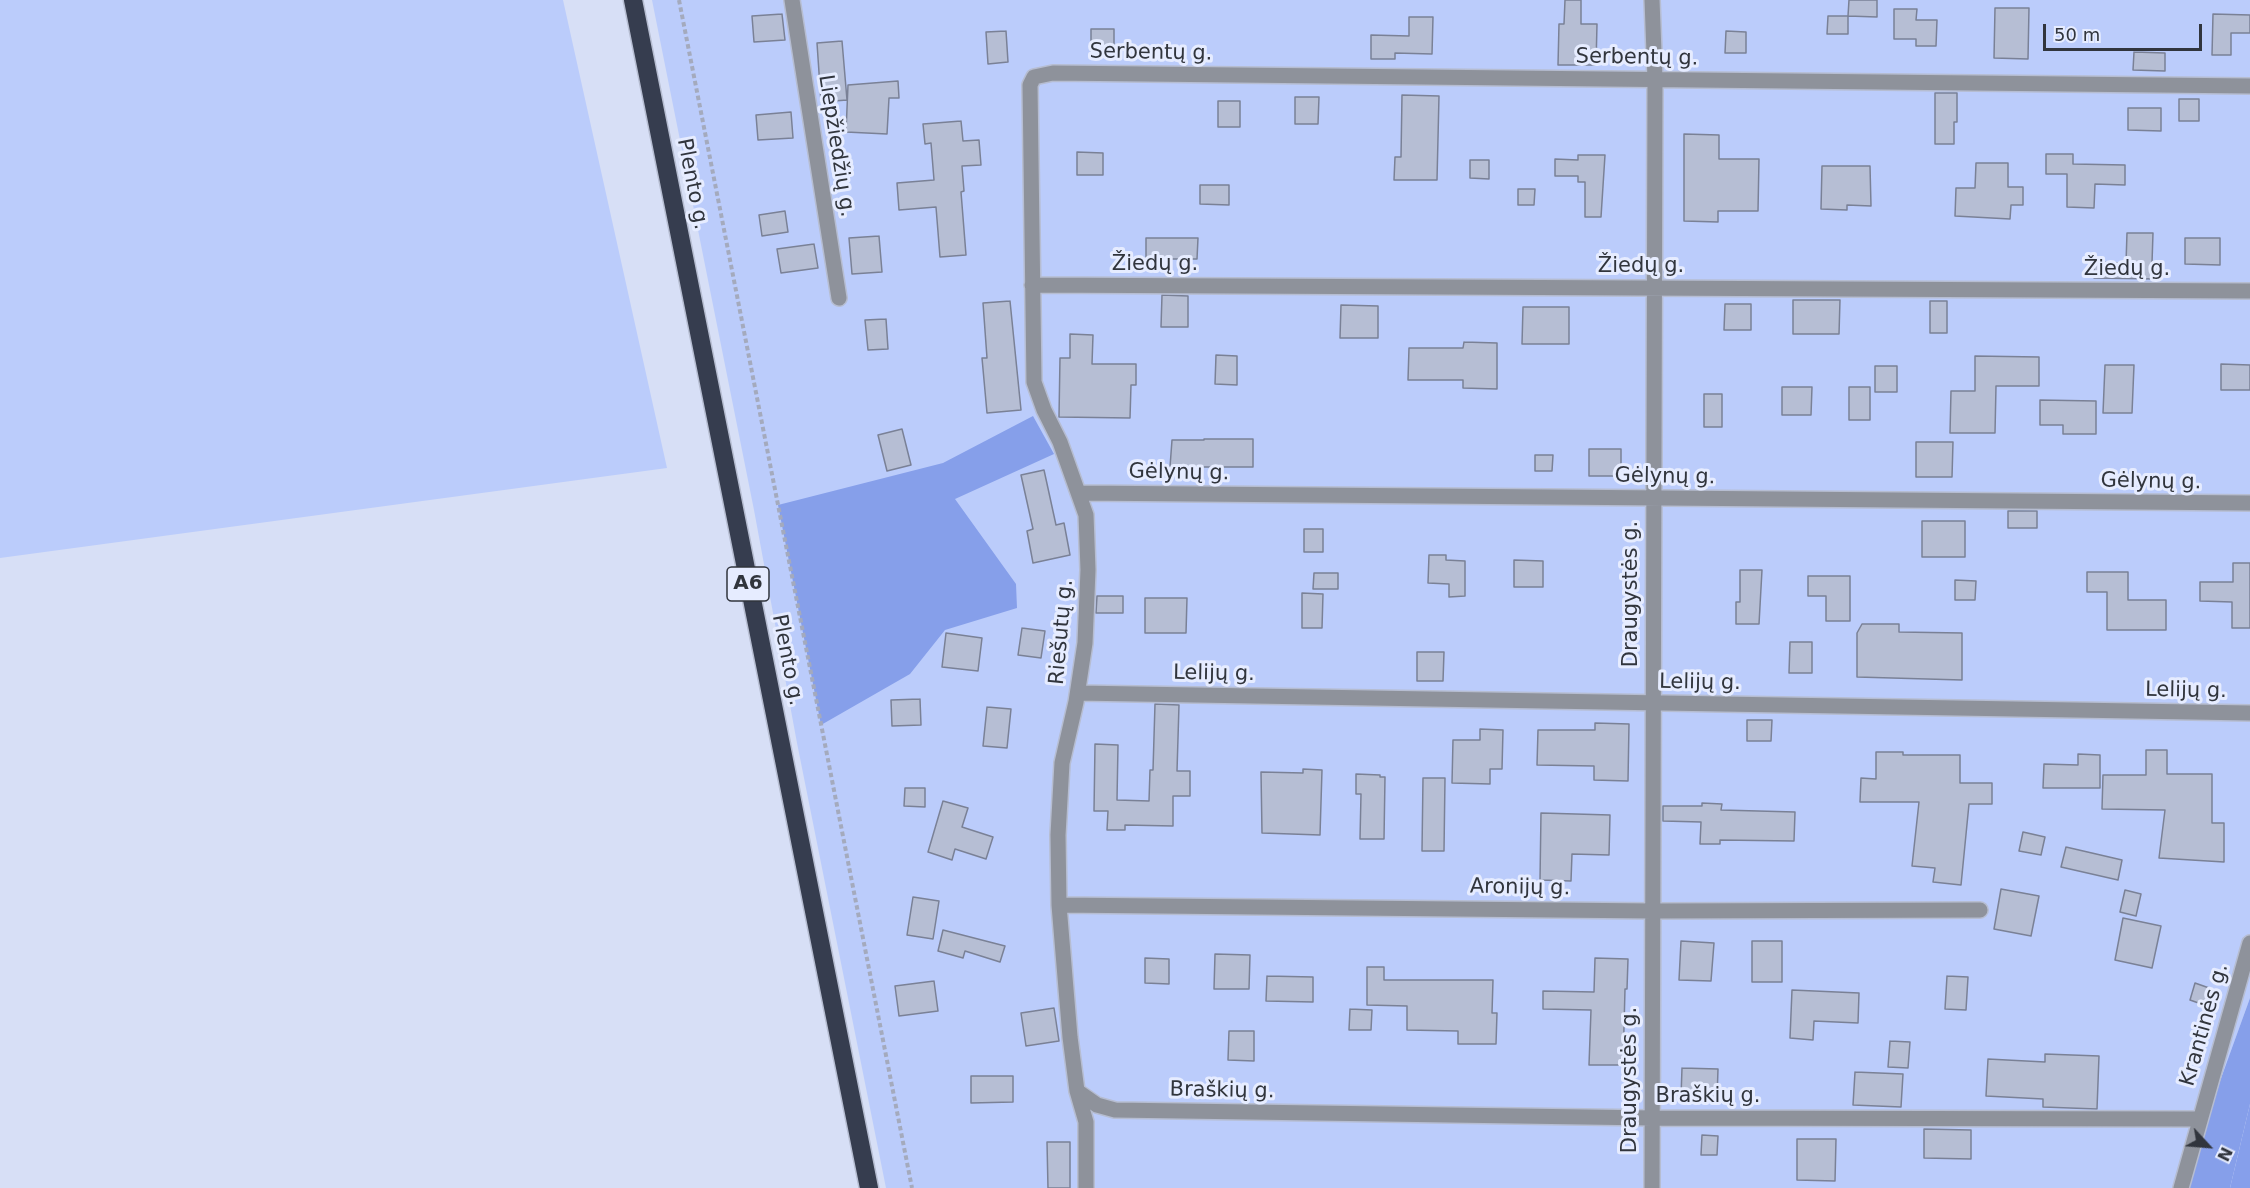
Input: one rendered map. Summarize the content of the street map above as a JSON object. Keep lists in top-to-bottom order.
{
  "streets": {
    "highway": ["Plento g.", "A6"],
    "street": [
      "Serbentų g.",
      "Liepžiedžių g.",
      "Žiedų g.",
      "Gėlynų g.",
      "Draugystės g.",
      "Riešutų g.",
      "Lelijų g.",
      "Aronijų g.",
      "Krantinės g.",
      "Braškių g."
    ]
  },
  "crossings": [
    ["Serbentų g.", "Draugystės g."],
    ["Serbentų g.", "Riešutų g."],
    ["Žiedų g.", "Draugystės g."],
    ["Žiedų g.", "Riešutų g."],
    ["Gėlynų g.", "Draugystės g."],
    ["Gėlynų g.", "Riešutų g."],
    ["Draugystės g.", "Lelijų g."],
    ["Draugystės g.", "Aronijų g."],
    ["Draugystės g.", "Braškių g."],
    ["Riešutų g.", "Lelijų g."],
    ["Riešutų g.", "Aronijų g."],
    ["Riešutų g.", "Braškių g."],
    ["Krantinės g.", "Braškių g."]
  ],
  "scale_bar": "50 m",
  "north": "bottom right"
}
